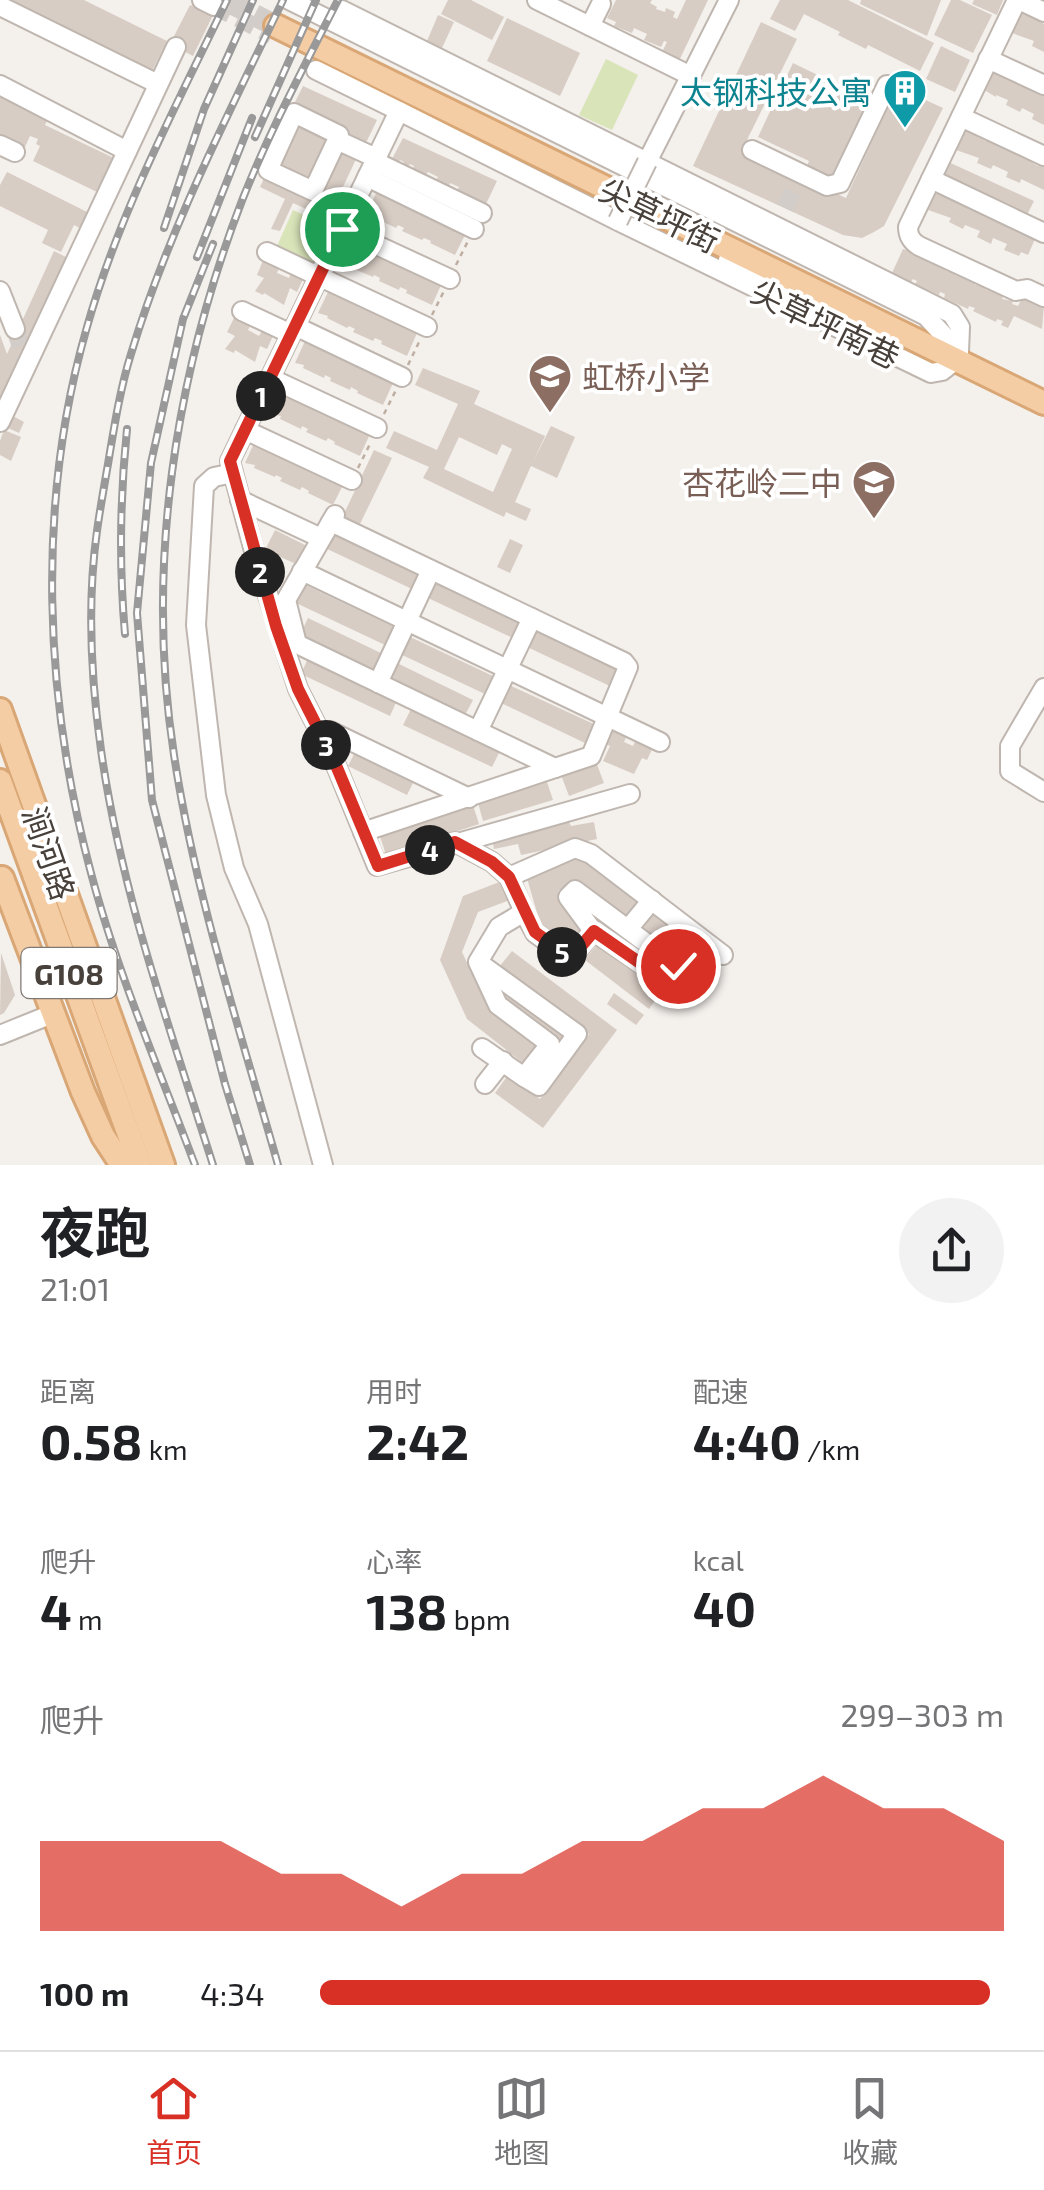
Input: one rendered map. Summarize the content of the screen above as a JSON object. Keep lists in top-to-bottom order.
{
  "streets": {
    "main road": ["尖草坪街", "涧河路", "G108"],
    "street": ["尖草坪南巷"]
  },
  "crossings": [
    ["尖草坪街", "尖草坪南巷"]
  ],
  "places": {
    "building": ["太钢科技公寓"],
    "school or university": ["虹桥小学", "杏花岭二中"]
  },
  "page": {
    "pins": [
      "1",
      "2",
      "3",
      "4",
      "5"
    ],
    "heading": ["夜跑", "21:01"],
    "stats": [
      ["距离", "0.58 km"],
      ["用时", "2:42"],
      ["配速", "4:40 /km"],
      ["爬升", "4 m"],
      ["心率", "138 bpm"],
      ["kcal", "40"]
    ],
    "chart": ["爬升", "299–303 m"],
    "list": [
      {
        "name": "100 m",
        "note": "4:34"
      }
    ],
    "tabs": ["首页", "地图", "收藏"]
  }
}
